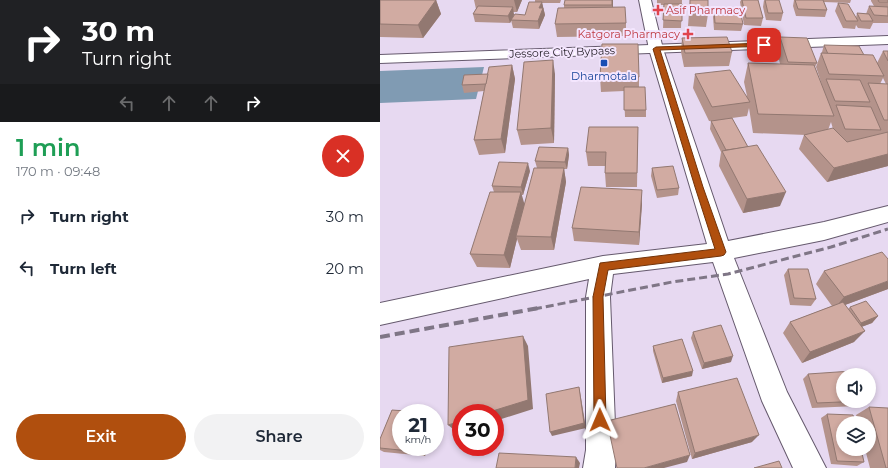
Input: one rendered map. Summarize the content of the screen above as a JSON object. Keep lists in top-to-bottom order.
{
  "streets": {
    "main road": ["Jessore City Bypass"]
  },
  "places": {
    "health": ["Asif Pharmacy", "Katgora Pharmacy"],
    "transit": ["Dharmotala"]
  },
  "page": {
    "turn": ["30 m", "Turn right"],
    "heading": ["1 min", "170 m · 09:48"],
    "list": [
      {
        "name": "Turn right",
        "value": "30 m"
      },
      {
        "name": "Turn left",
        "value": "20 m"
      }
    ],
    "speed": "21 km/h",
    "limit": "30",
    "buttons": ["Exit", "Share"]
  }
}
